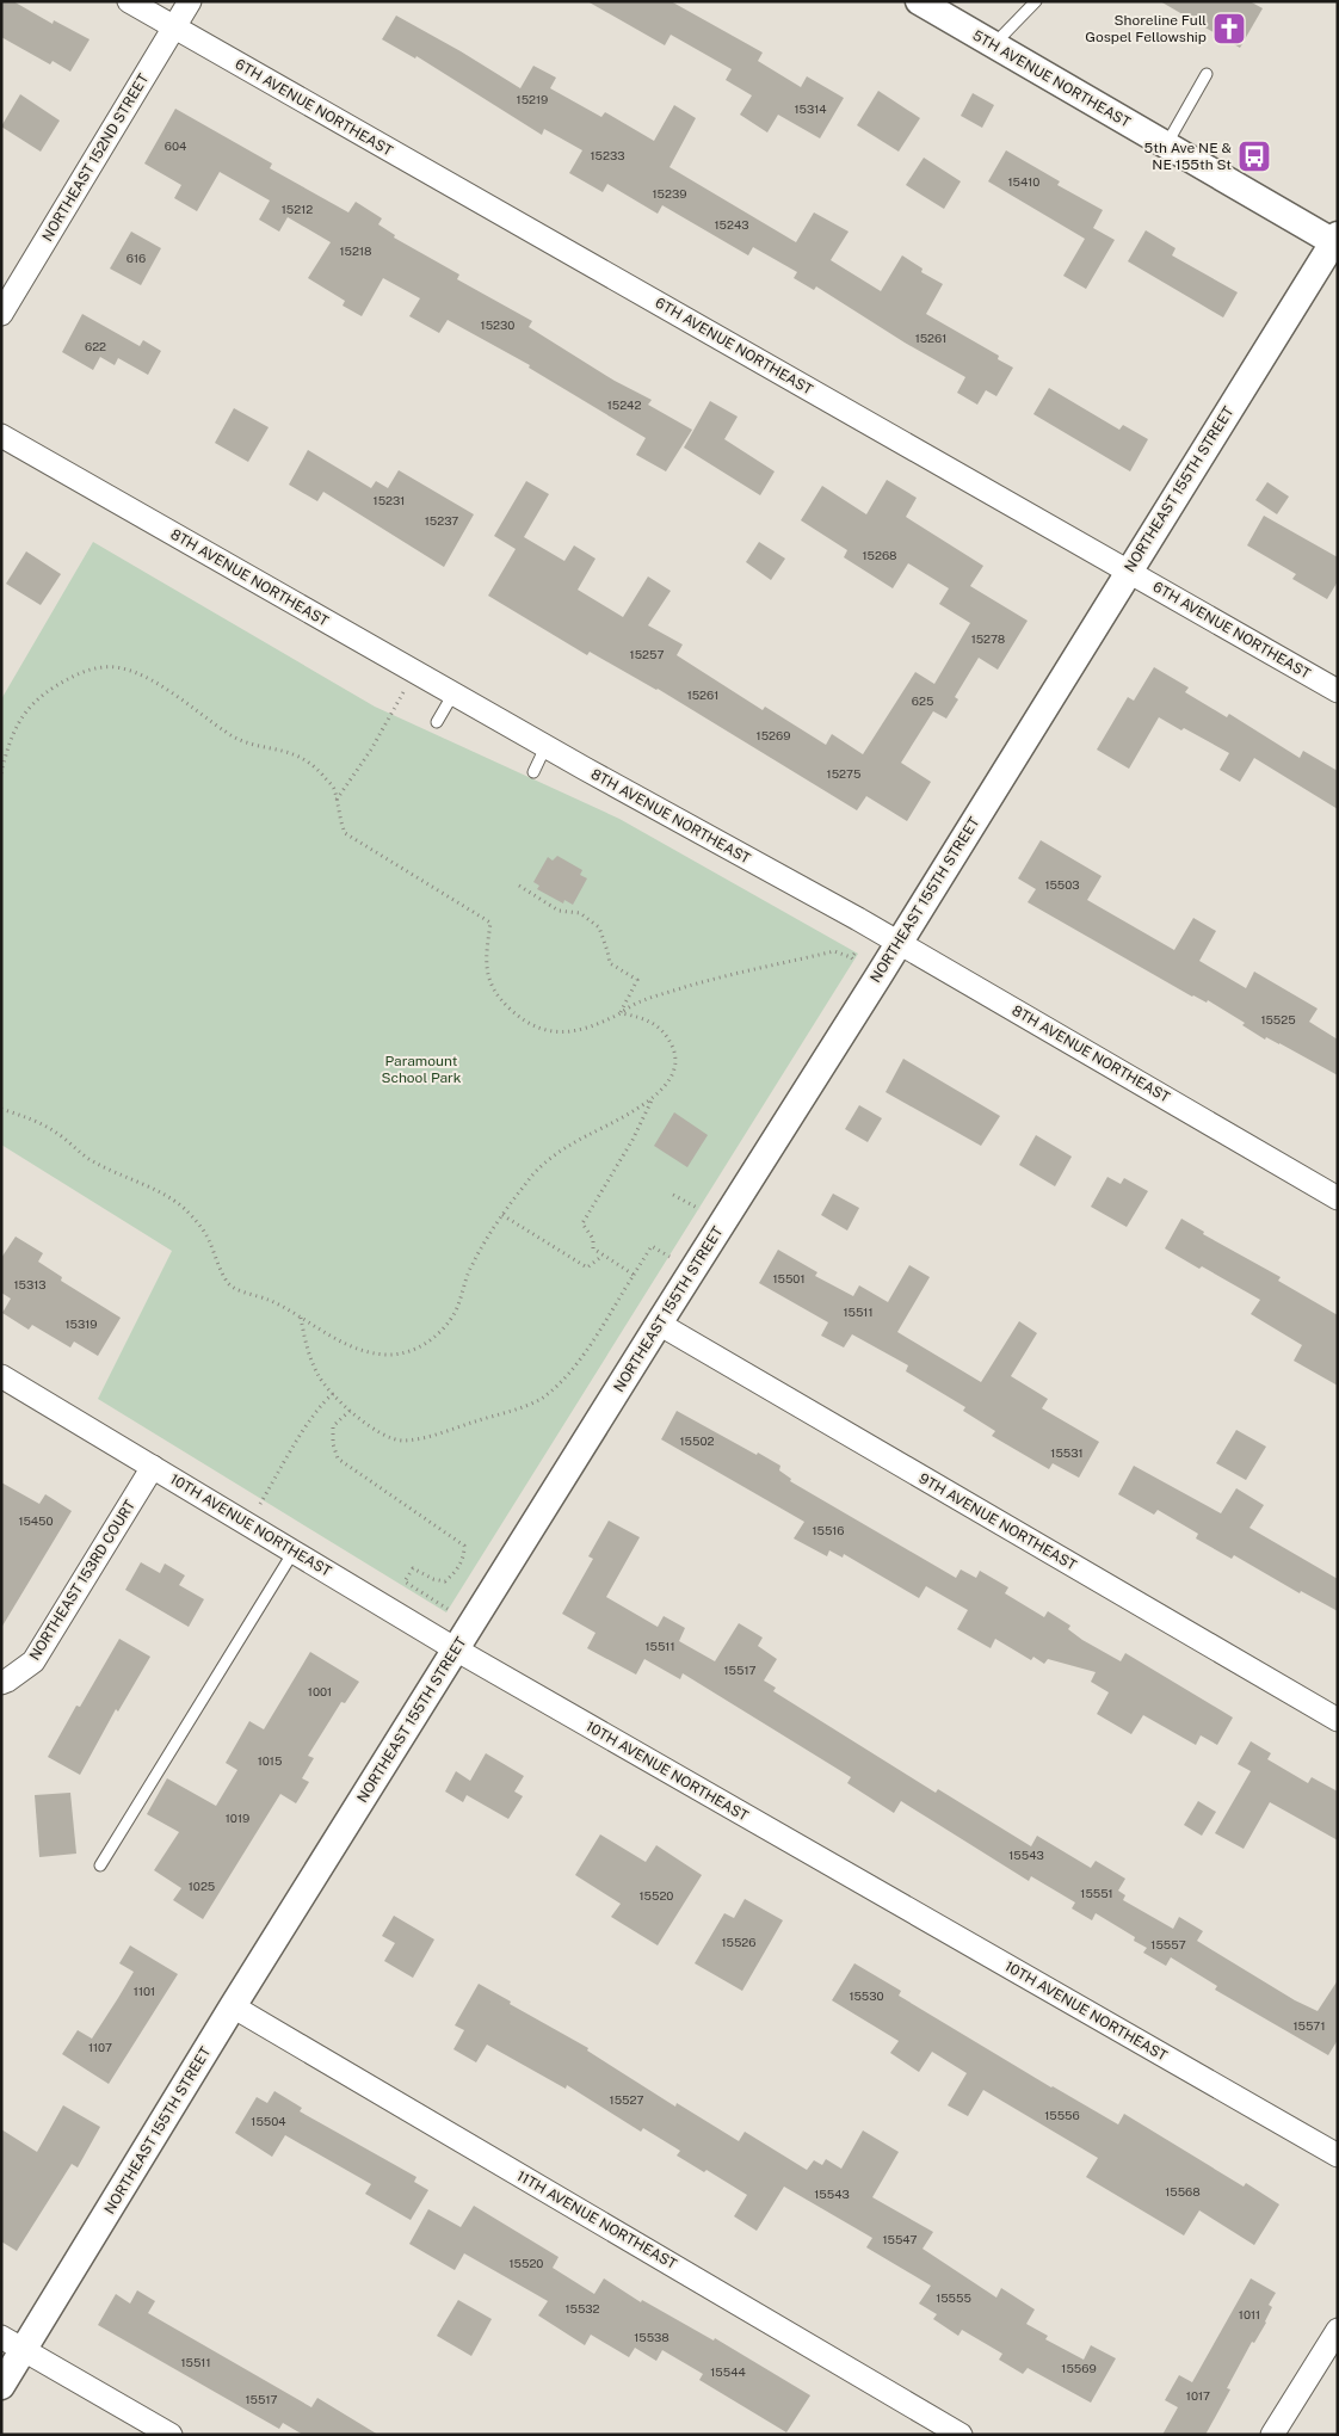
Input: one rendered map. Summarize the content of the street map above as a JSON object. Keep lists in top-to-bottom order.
{
  "streets": {
    "street": [
      "5TH AVENUE NORTHEAST",
      "6TH AVENUE NORTHEAST",
      "NORTHEAST 152ND STREET",
      "NORTHEAST 155TH STREET",
      "8TH AVENUE NORTHEAST",
      "9TH AVENUE NORTHEAST",
      "10TH AVENUE NORTHEAST",
      "NORTHEAST 153RD COURT",
      "11TH AVENUE NORTHEAST"
    ]
  },
  "crossings": [
    ["5TH AVENUE NORTHEAST", "NORTHEAST 155TH STREET"],
    ["6TH AVENUE NORTHEAST", "NORTHEAST 152ND STREET"],
    ["6TH AVENUE NORTHEAST", "NORTHEAST 155TH STREET"],
    ["NORTHEAST 155TH STREET", "8TH AVENUE NORTHEAST"],
    ["NORTHEAST 155TH STREET", "9TH AVENUE NORTHEAST"],
    ["NORTHEAST 155TH STREET", "10TH AVENUE NORTHEAST"],
    ["NORTHEAST 155TH STREET", "11TH AVENUE NORTHEAST"],
    ["10TH AVENUE NORTHEAST", "NORTHEAST 153RD COURT"]
  ],
  "parks": ["Paramount School Park"],
  "places": {
    "church": ["Shoreline Full Gospel Fellowship"],
    "bus stop": ["5th Ave NE & NE 155th St"]
  },
  "house_numbers": [
    "15219",
    "15314",
    "604",
    "15233",
    "15410",
    "15239",
    "15212",
    "15243",
    "15218",
    "616",
    "15230",
    "15261",
    "622",
    "15242",
    "15231",
    "15237",
    "15268",
    "15278",
    "15257",
    "15261",
    "625",
    "15269",
    "15275",
    "15503",
    "15525",
    "15501",
    "15313",
    "15511",
    "15319",
    "15502",
    "15531",
    "15450",
    "15516",
    "15511",
    "15517",
    "1001",
    "1015",
    "1019",
    "15543",
    "1025",
    "15551",
    "15520",
    "15526",
    "15557",
    "1101",
    "15530",
    "15571",
    "1107",
    "15527",
    "15556",
    "15504",
    "15568",
    "15543",
    "15547",
    "15520",
    "15555",
    "15532",
    "1011",
    "15538",
    "15511",
    "15569",
    "15544",
    "1017",
    "15517"
  ]
}
